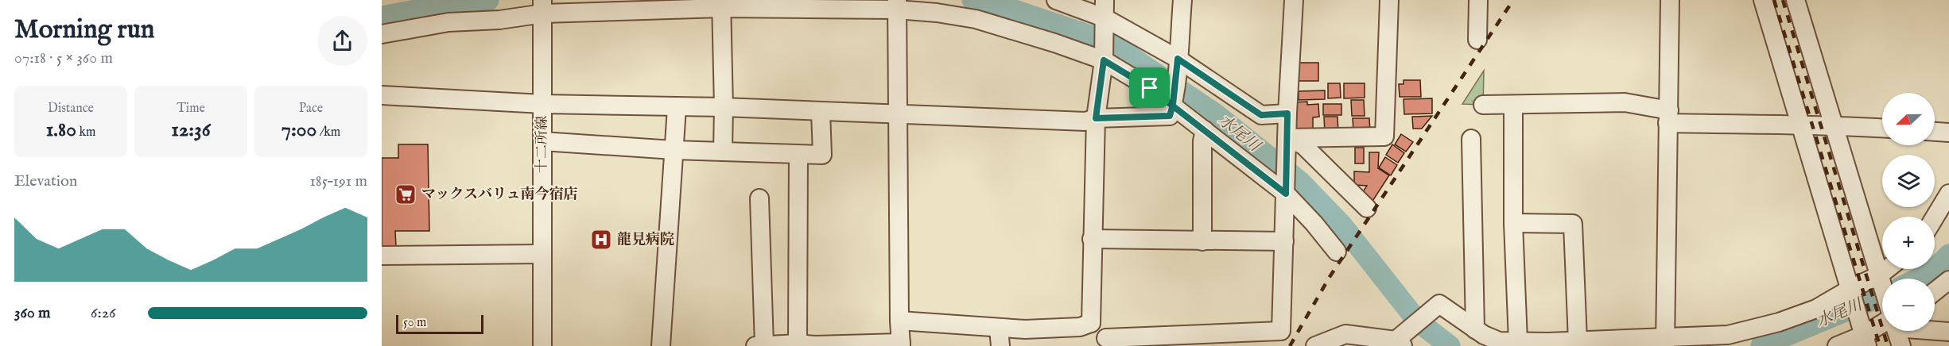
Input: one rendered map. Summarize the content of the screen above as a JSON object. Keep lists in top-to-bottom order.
{
  "streets": {
    "street": ["十二所線"]
  },
  "water": ["水尾川"],
  "places": {
    "supermarket": ["マックスバリュ南今宿店"],
    "hospital": ["龍見病院"]
  },
  "scale_bar": "50 m",
  "north": "left",
  "page": {
    "heading": ["Morning run", "07:18 · 5 × 360 m"],
    "stats": [
      ["Distance", "1.80 km"],
      ["Time", "12:36"],
      ["Pace", "7:00 /km"]
    ],
    "map_buttons": ["+", "−"],
    "chart": ["Elevation", "185–191 m"],
    "list": [
      {
        "name": "360 m",
        "note": "6:26"
      }
    ],
    "scale": "50 m"
  }
}
